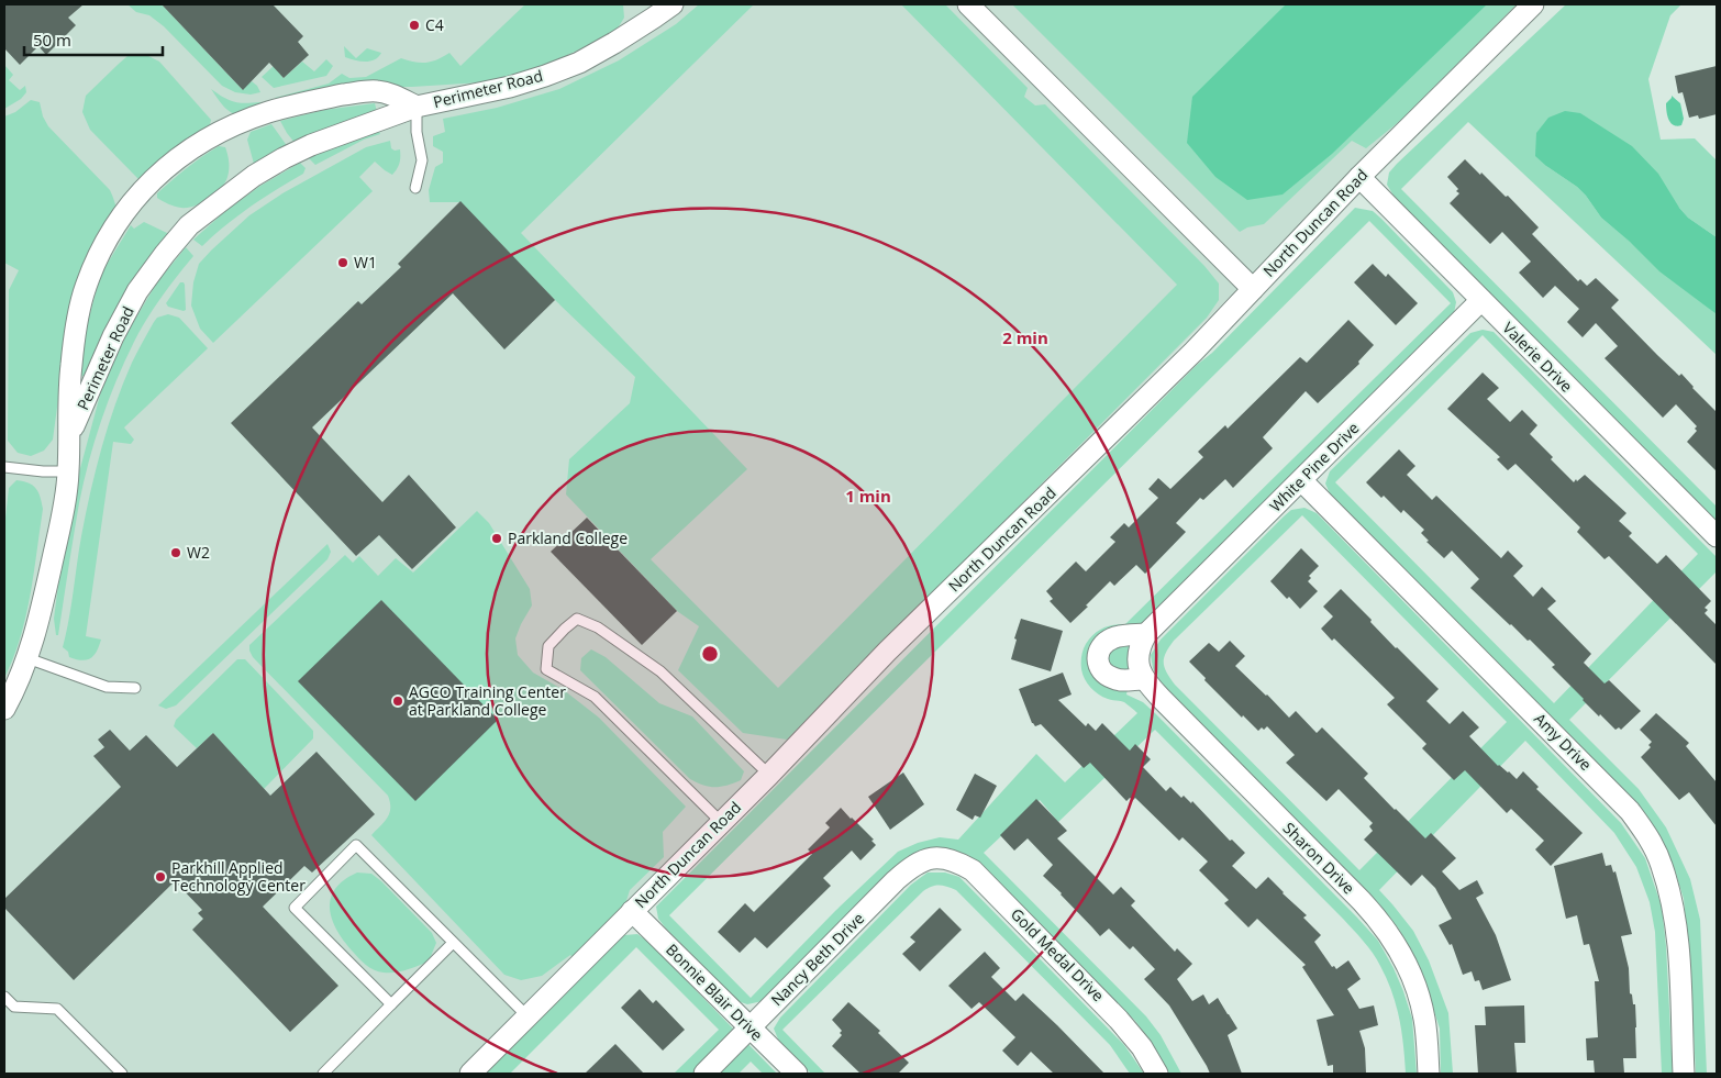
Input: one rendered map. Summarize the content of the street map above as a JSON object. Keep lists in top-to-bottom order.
{
  "streets": {
    "street": [
      "Perimeter Road",
      "North Duncan Road",
      "Valerie Drive",
      "White Pine Drive",
      "Amy Drive",
      "Sharon Drive",
      "Gold Medal Drive",
      "Nancy Beth Drive",
      "Bonnie Blair Drive"
    ]
  },
  "crossings": [
    ["North Duncan Road", "Valerie Drive"],
    ["North Duncan Road", "Bonnie Blair Drive"],
    ["Valerie Drive", "White Pine Drive"],
    ["White Pine Drive", "Amy Drive"],
    ["White Pine Drive", "Sharon Drive"],
    ["Gold Medal Drive", "Nancy Beth Drive"],
    ["Nancy Beth Drive", "Bonnie Blair Drive"]
  ],
  "places": [
    "C4",
    "W1",
    "Parkland College",
    "W2",
    "AGCO Training Center at Parkland College",
    "Parkhill Applied Technology Center"
  ],
  "scale_bar": "50 m",
  "rings": ["2 min", "1 min"]
}
